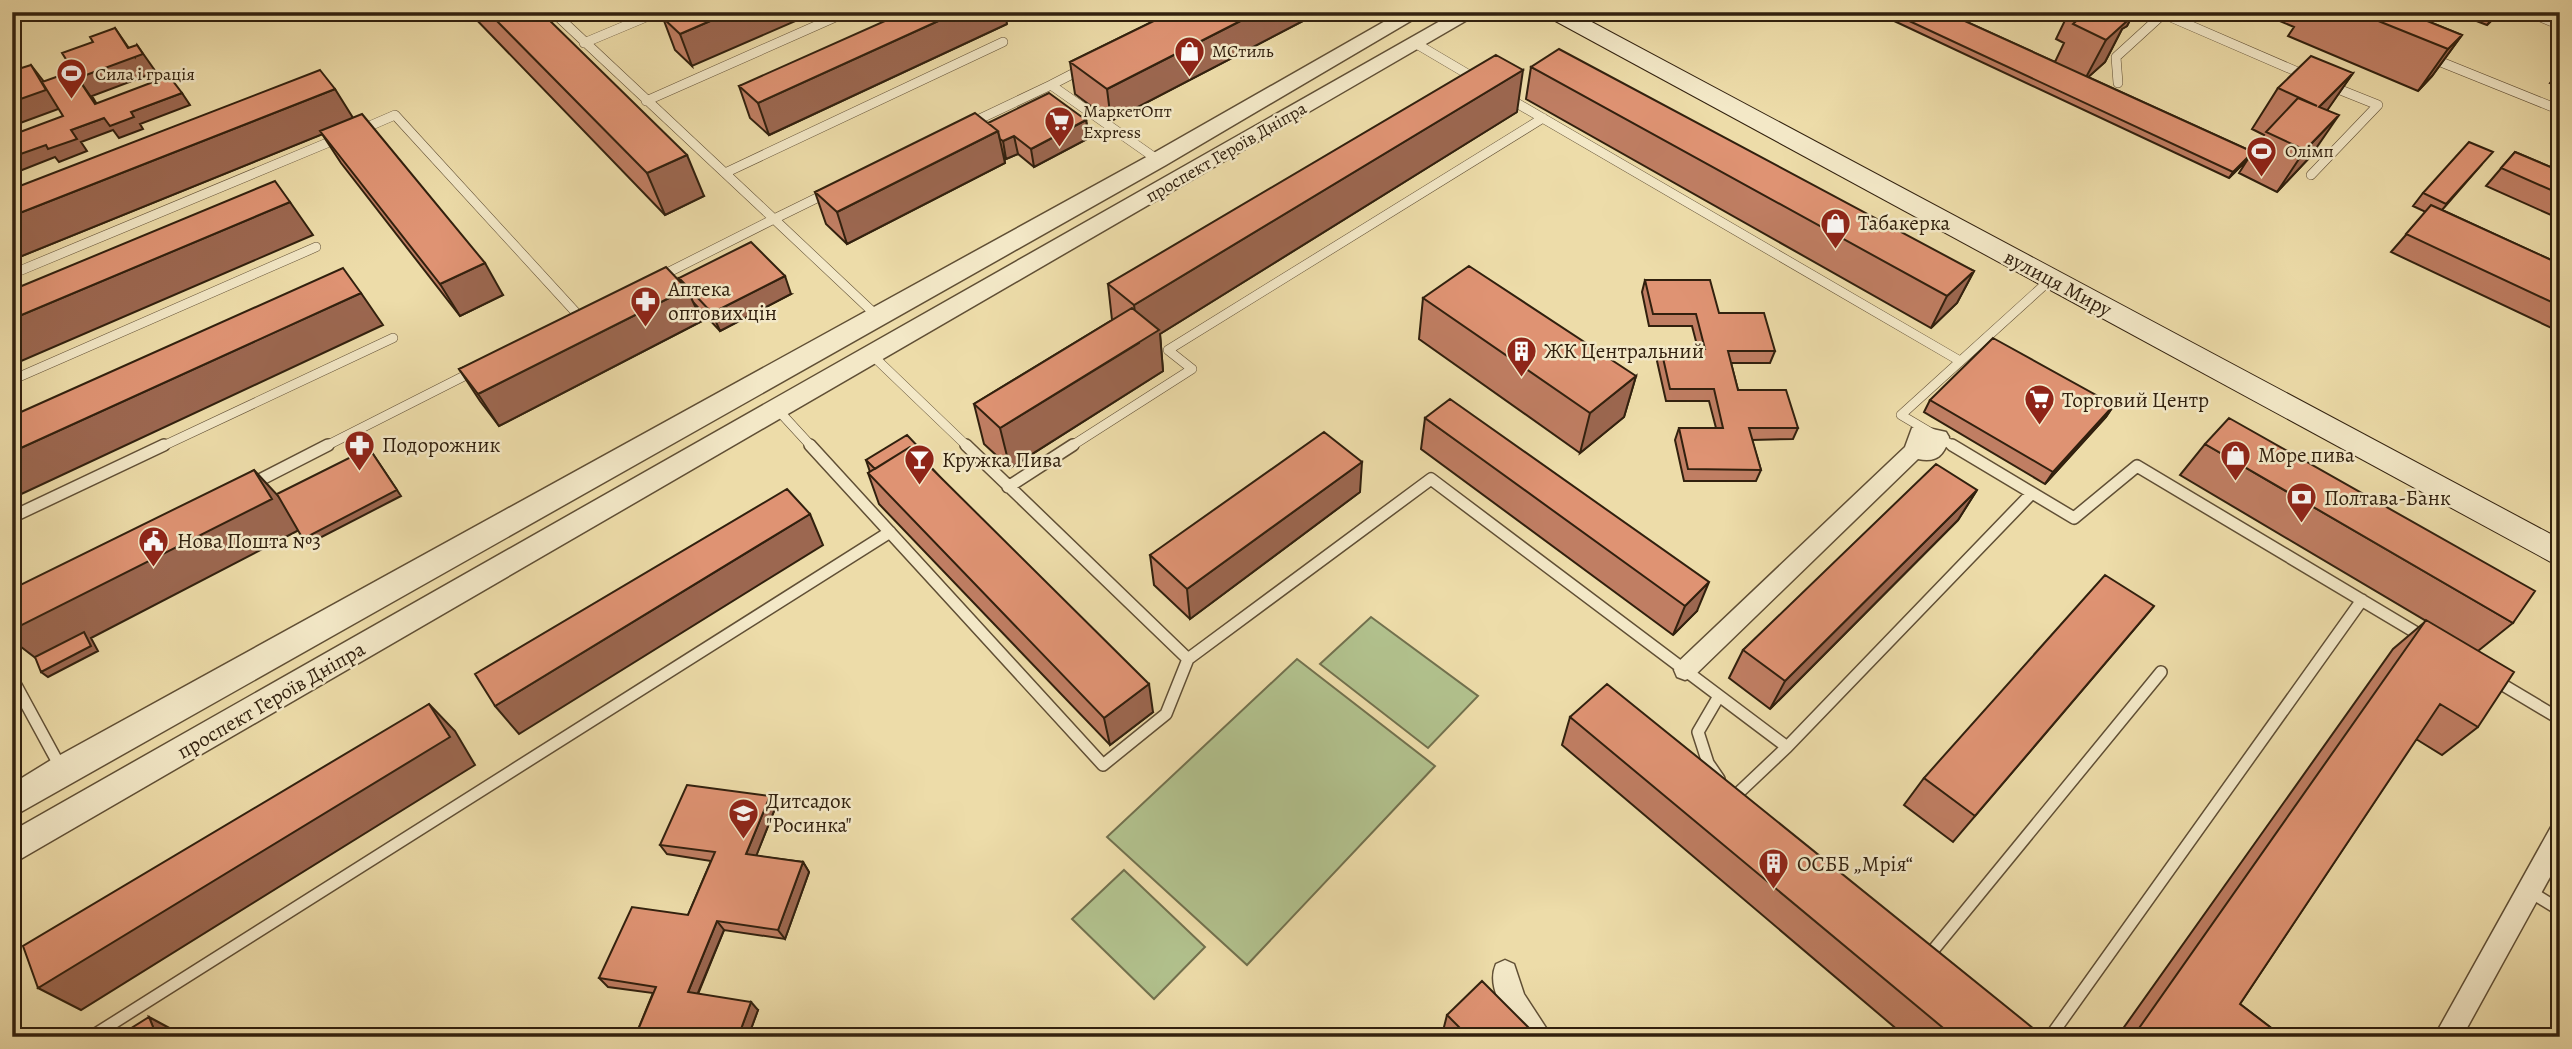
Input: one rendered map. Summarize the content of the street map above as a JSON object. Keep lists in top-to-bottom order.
{
  "streets": {
    "main road": ["вулиця Миру"],
    "street": ["проспект Героїв Дніпра"]
  },
  "places": {
    "shop": ["МСтиль", "Табакерка", "Море пива"],
    "sports": ["Сила і грація", "Олімп"],
    "supermarket": ["МаркетОпт Express", "Торговий Центр"],
    "pharmacy": ["Аптека оптових цін", "Подорожник"],
    "building": ["ЖК Центральний", "ОСББ „Мрія“"],
    "bar": ["Кружка Пива"],
    "bank": ["Полтава-Банк"],
    "public building": ["Нова Пошта №3"],
    "school or university": ["Дитсадок \"Росинка\""]
  }
}
